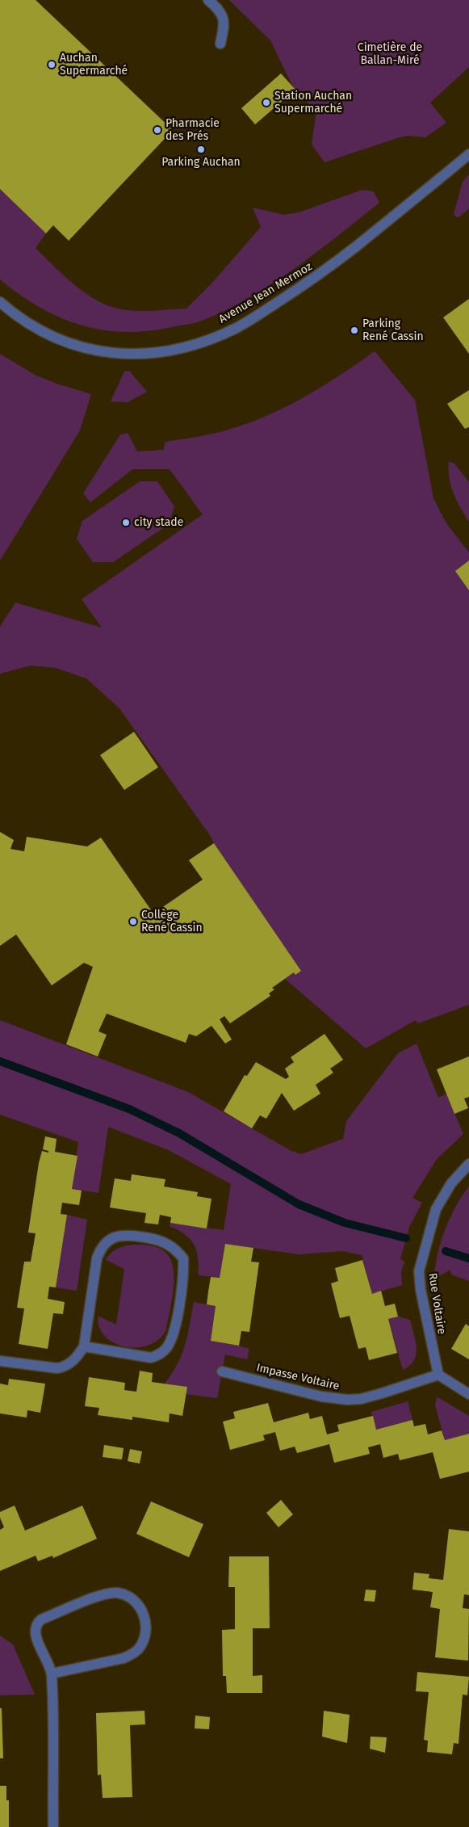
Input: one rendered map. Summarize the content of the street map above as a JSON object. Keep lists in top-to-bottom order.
{
  "streets": {
    "street": ["Avenue Jean Mermoz", "Rue Voltaire", "Impasse Voltaire"]
  },
  "crossings": [
    ["Rue Voltaire", "Impasse Voltaire"]
  ],
  "parks": ["Cimetière de Ballan-Miré"],
  "places": [
    "Auchan Supermarché",
    "Station Auchan Supermarché",
    "Pharmacie des Prés",
    "Parking Auchan",
    "Parking René Cassin",
    "city stade",
    "Collège René Cassin"
  ]
}
